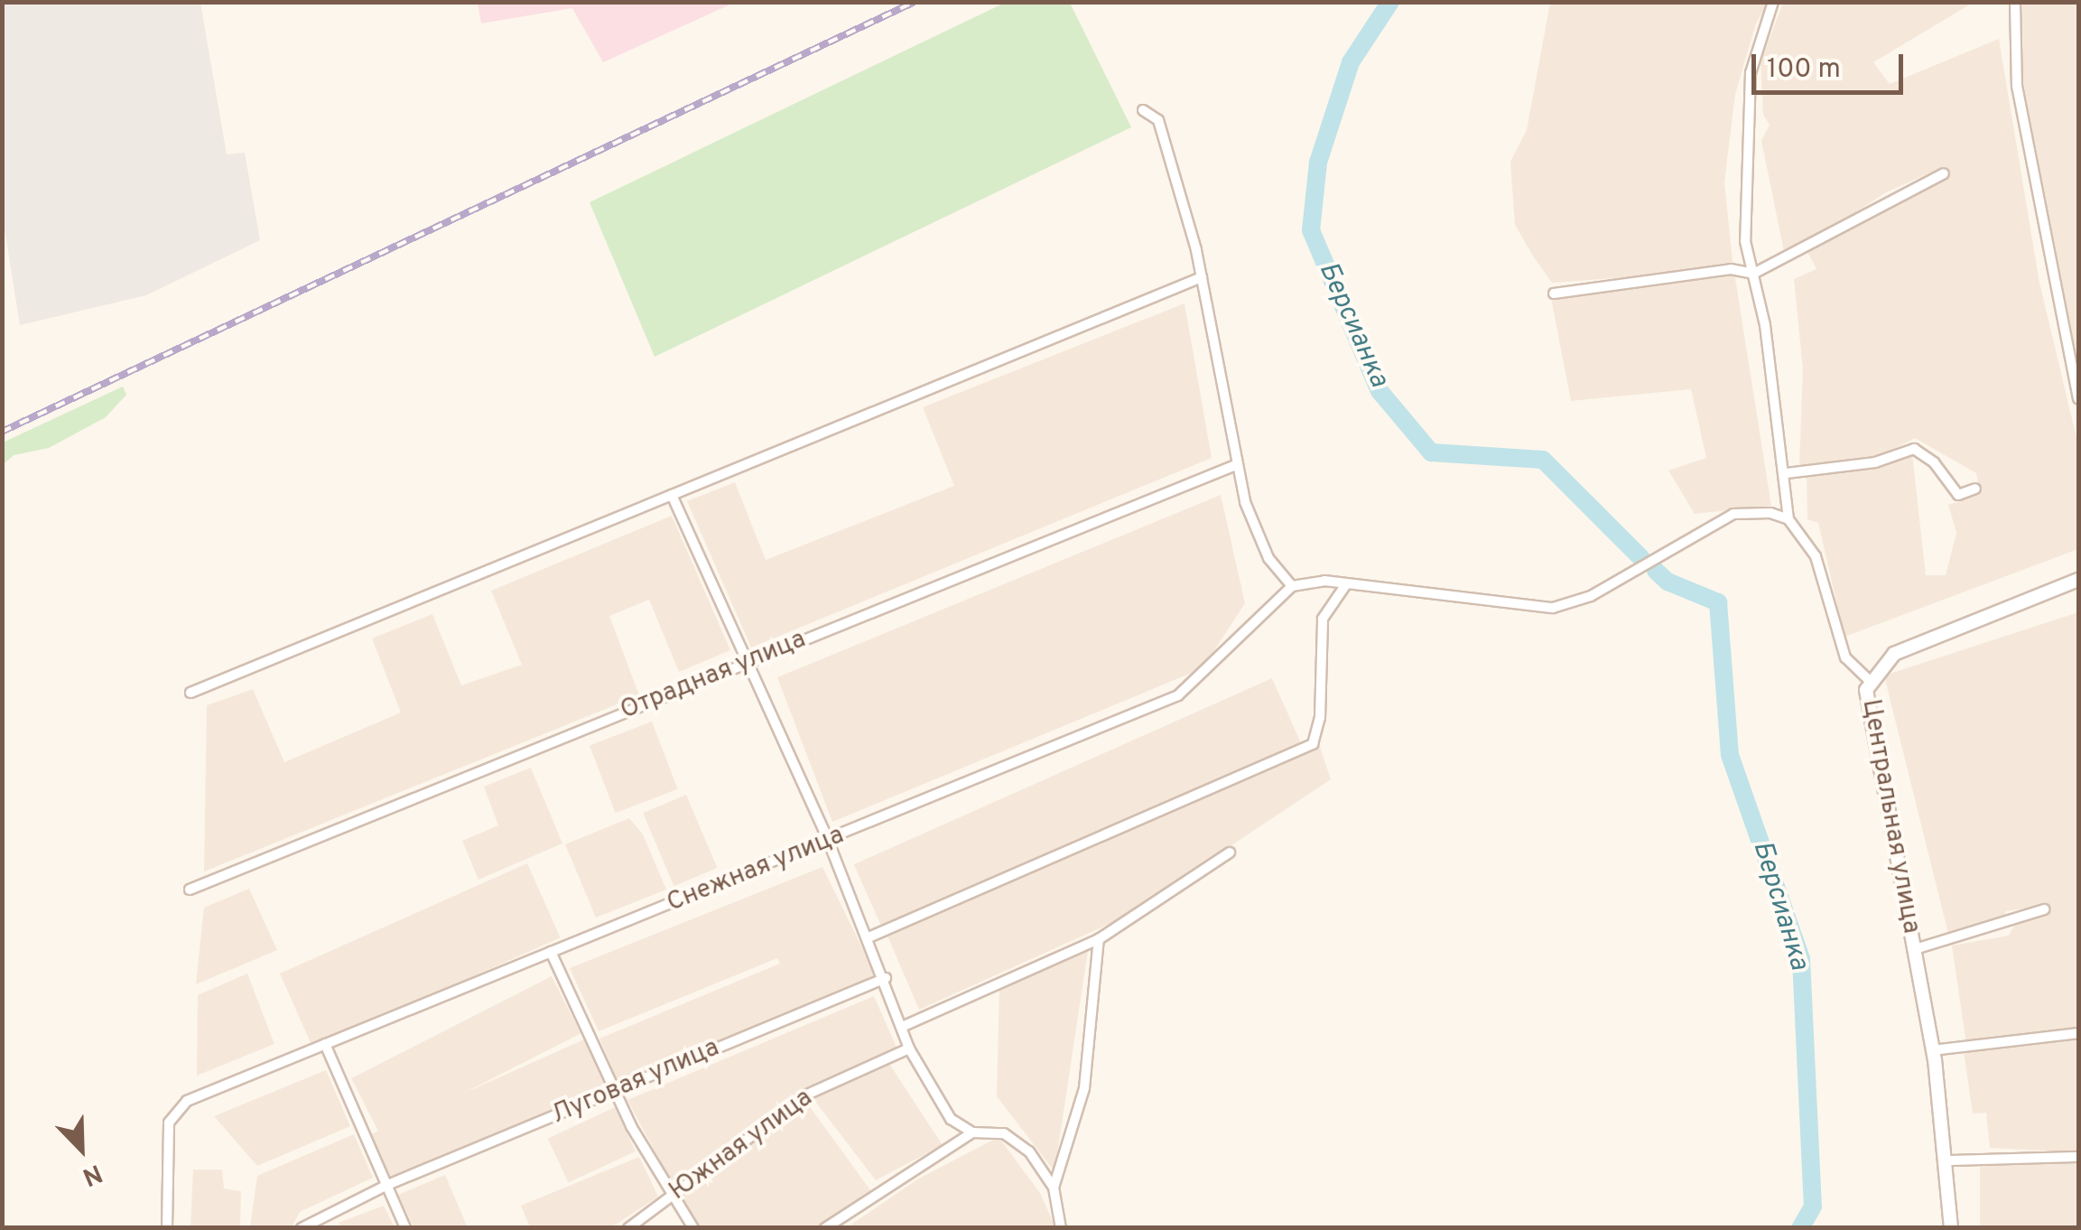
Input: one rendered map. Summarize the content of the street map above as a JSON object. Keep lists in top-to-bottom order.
{
  "streets": {
    "street": [
      "Отрадная улица",
      "Центральная улица",
      "Снежная улица",
      "Луговая улица",
      "Южная улица"
    ]
  },
  "water": ["Берсианка"],
  "scale_bar": "100 m",
  "north": "bottom right"
}
